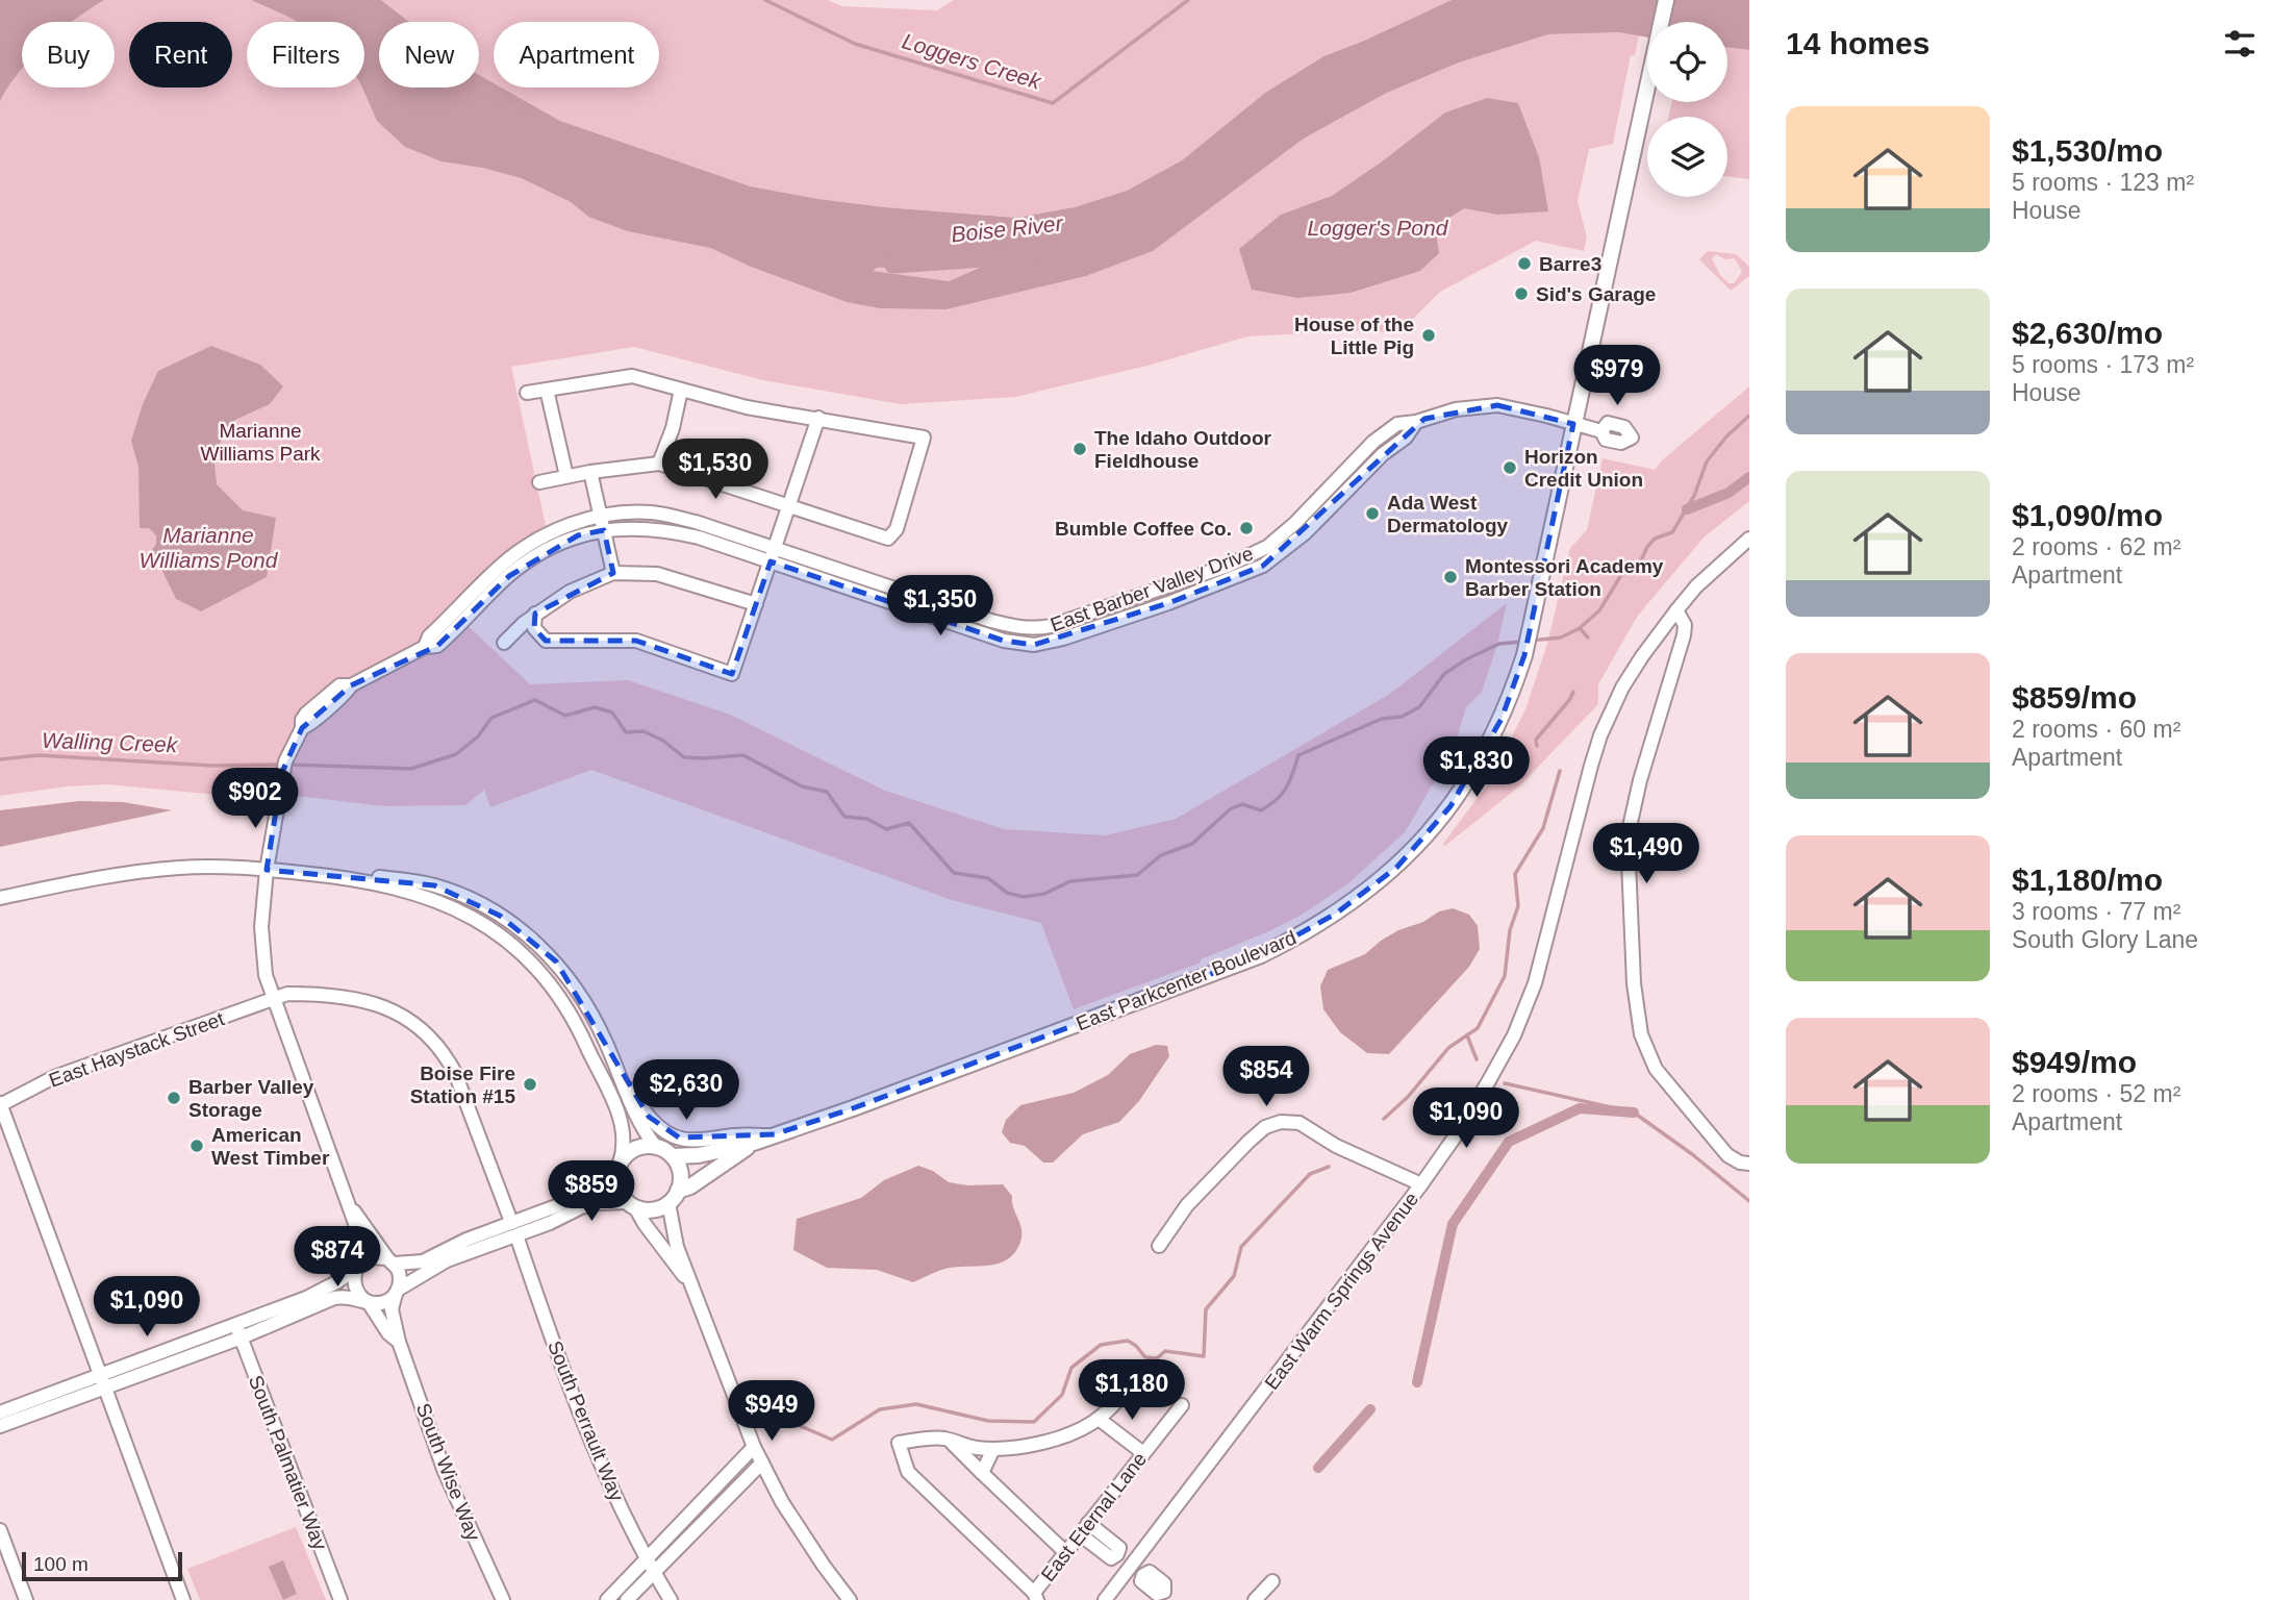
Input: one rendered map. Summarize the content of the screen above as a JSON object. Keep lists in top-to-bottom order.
{
  "streets": {
    "main road": ["East Parkcenter Boulevard"],
    "street": [
      "East Barber Valley Drive",
      "East Haystack Street",
      "East Warm Springs Avenue",
      "South Perrault Way",
      "South Palmatier Way",
      "South Wise Way",
      "East Eternal Lane"
    ]
  },
  "crossings": [
    ["East Barber Valley Drive", "East Parkcenter Boulevard"],
    ["East Haystack Street", "South Perrault Way"]
  ],
  "water": [
    "Loggers Creek",
    "Logger's Pond",
    "Boise River",
    "Marianne Williams Pond",
    "Walling Creek"
  ],
  "parks": ["Marianne Williams Park"],
  "places": [
    "Barre3",
    "Sid's Garage",
    "House of the Little Pig",
    "The Idaho Outdoor Fieldhouse",
    "Horizon Credit Union",
    "Ada West Dermatology",
    "Bumble Coffee Co.",
    "Montessori Academy Barber Station",
    "Boise Fire Station #15",
    "Barber Valley Storage",
    "American West Timber"
  ],
  "scale_bar": "100 m",
  "page": {
    "heading": "14 homes",
    "chip": [
      "Buy",
      "Rent",
      "Filters",
      "New",
      "Apartment"
    ],
    "list": [
      {
        "name": "$1,530/mo",
        "note": "5 rooms · 123 m² · House"
      },
      {
        "name": "$2,630/mo",
        "note": "5 rooms · 173 m² · House"
      },
      {
        "name": "$1,090/mo",
        "note": "2 rooms · 62 m² · Apartment"
      },
      {
        "name": "$859/mo",
        "note": "2 rooms · 60 m² · Apartment"
      },
      {
        "name": "$1,180/mo",
        "note": "3 rooms · 77 m² · South Glory Lane"
      },
      {
        "name": "$949/mo",
        "note": "2 rooms · 52 m² · Apartment"
      }
    ],
    "price": [
      "$979",
      "$1,530",
      "$1,350",
      "$1,830",
      "$902",
      "$1,490",
      "$854",
      "$2,630",
      "$1,090",
      "$859",
      "$874",
      "$1,090",
      "$1,180",
      "$949"
    ],
    "scale": "100 m"
  }
}
